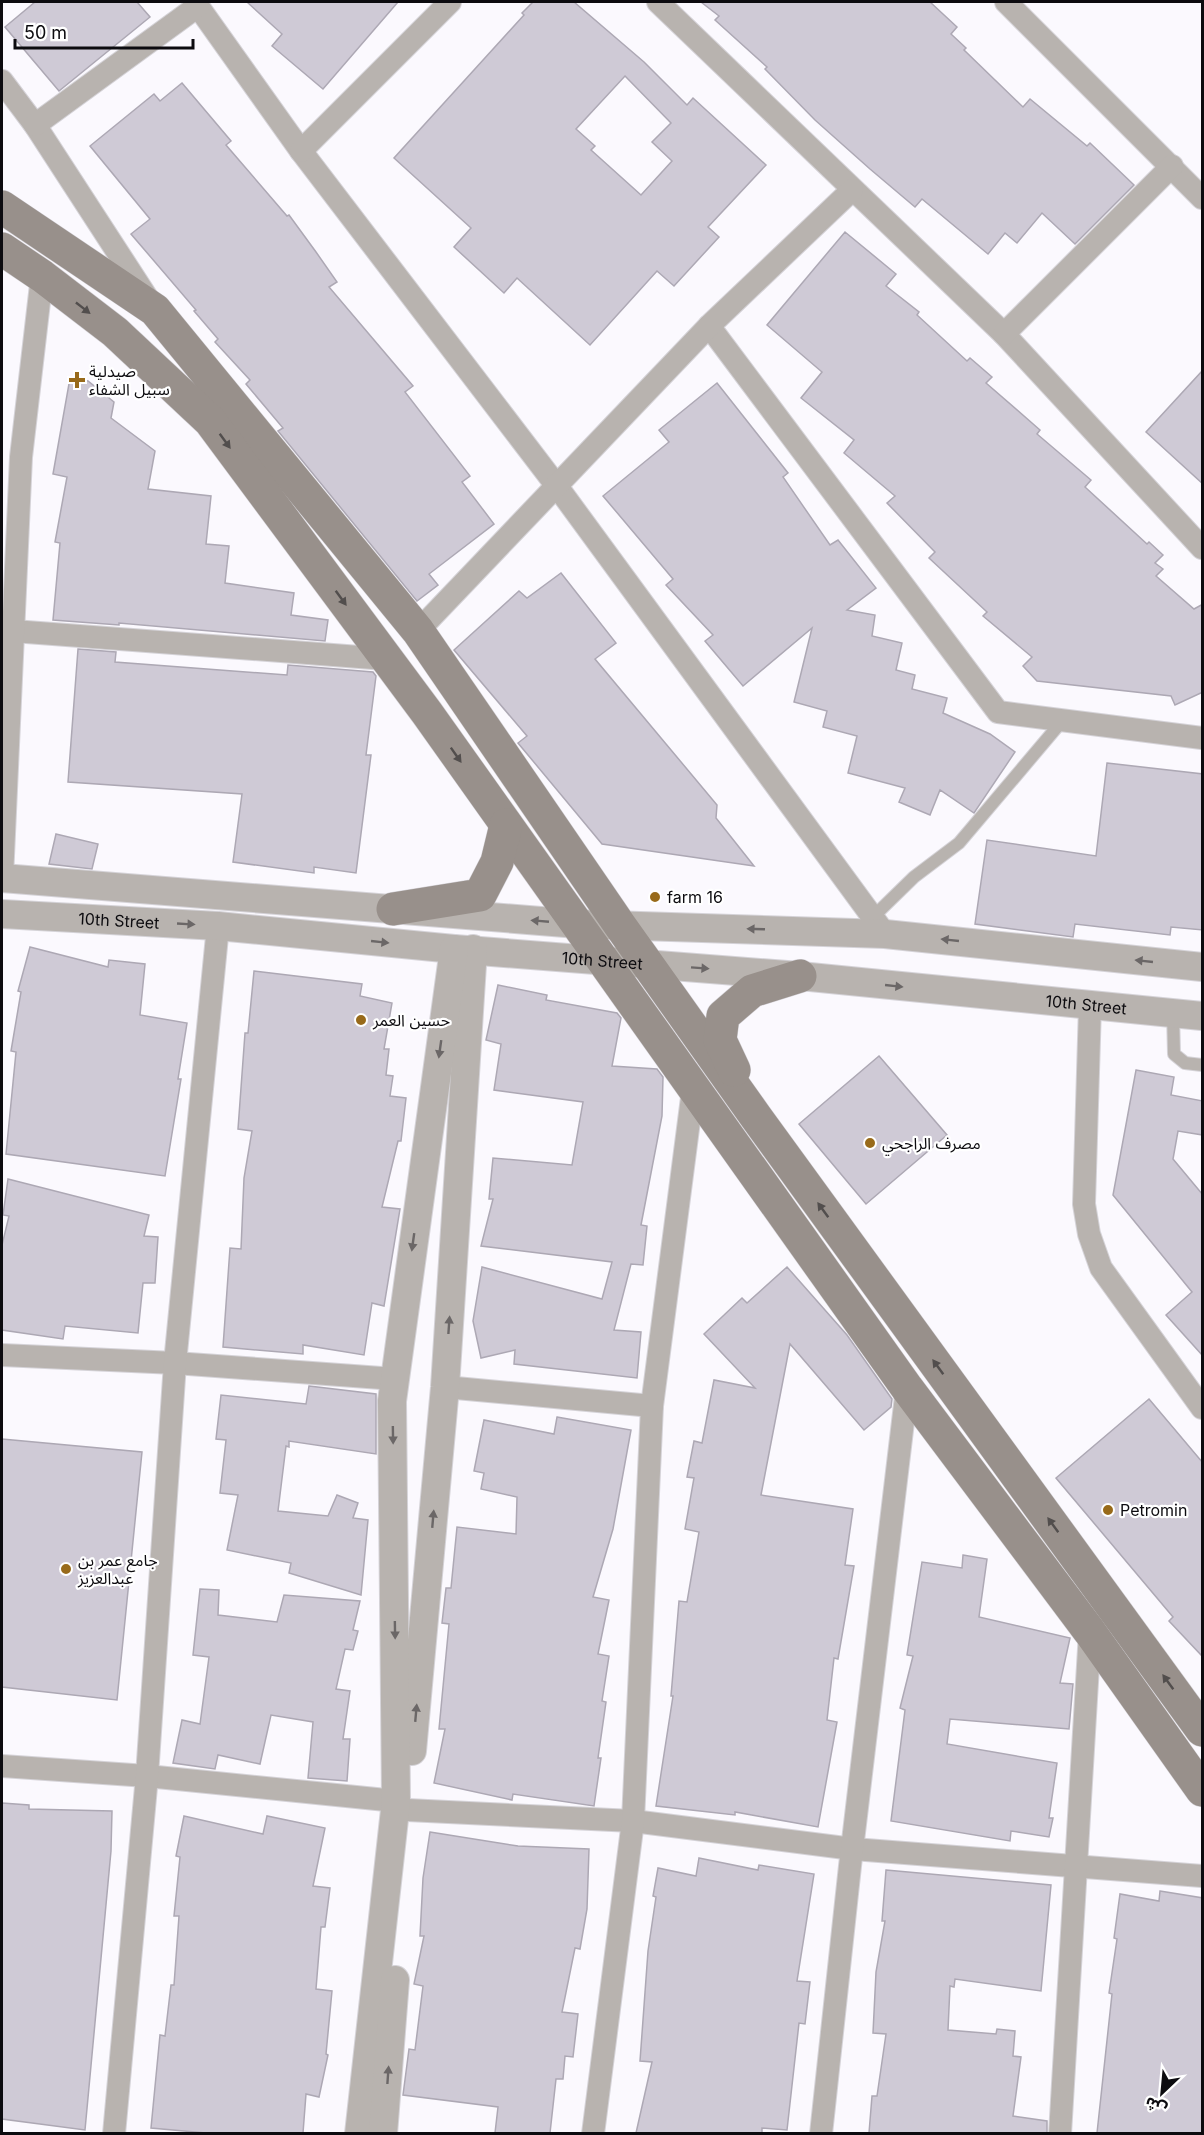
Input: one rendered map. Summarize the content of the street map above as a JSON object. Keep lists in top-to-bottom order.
{
  "streets": {
    "street": ["10th Street"]
  },
  "places": {
    "health": ["صيدلية سبيل الشفاء"],
    "other": [
      "farm 16",
      "حسين العمر",
      "مصرف الراجحي",
      "Petromin",
      "جامع عمر بن عبدالعزيز"
    ]
  },
  "scale_bar": "50 m",
  "north": "bottom left"
}
